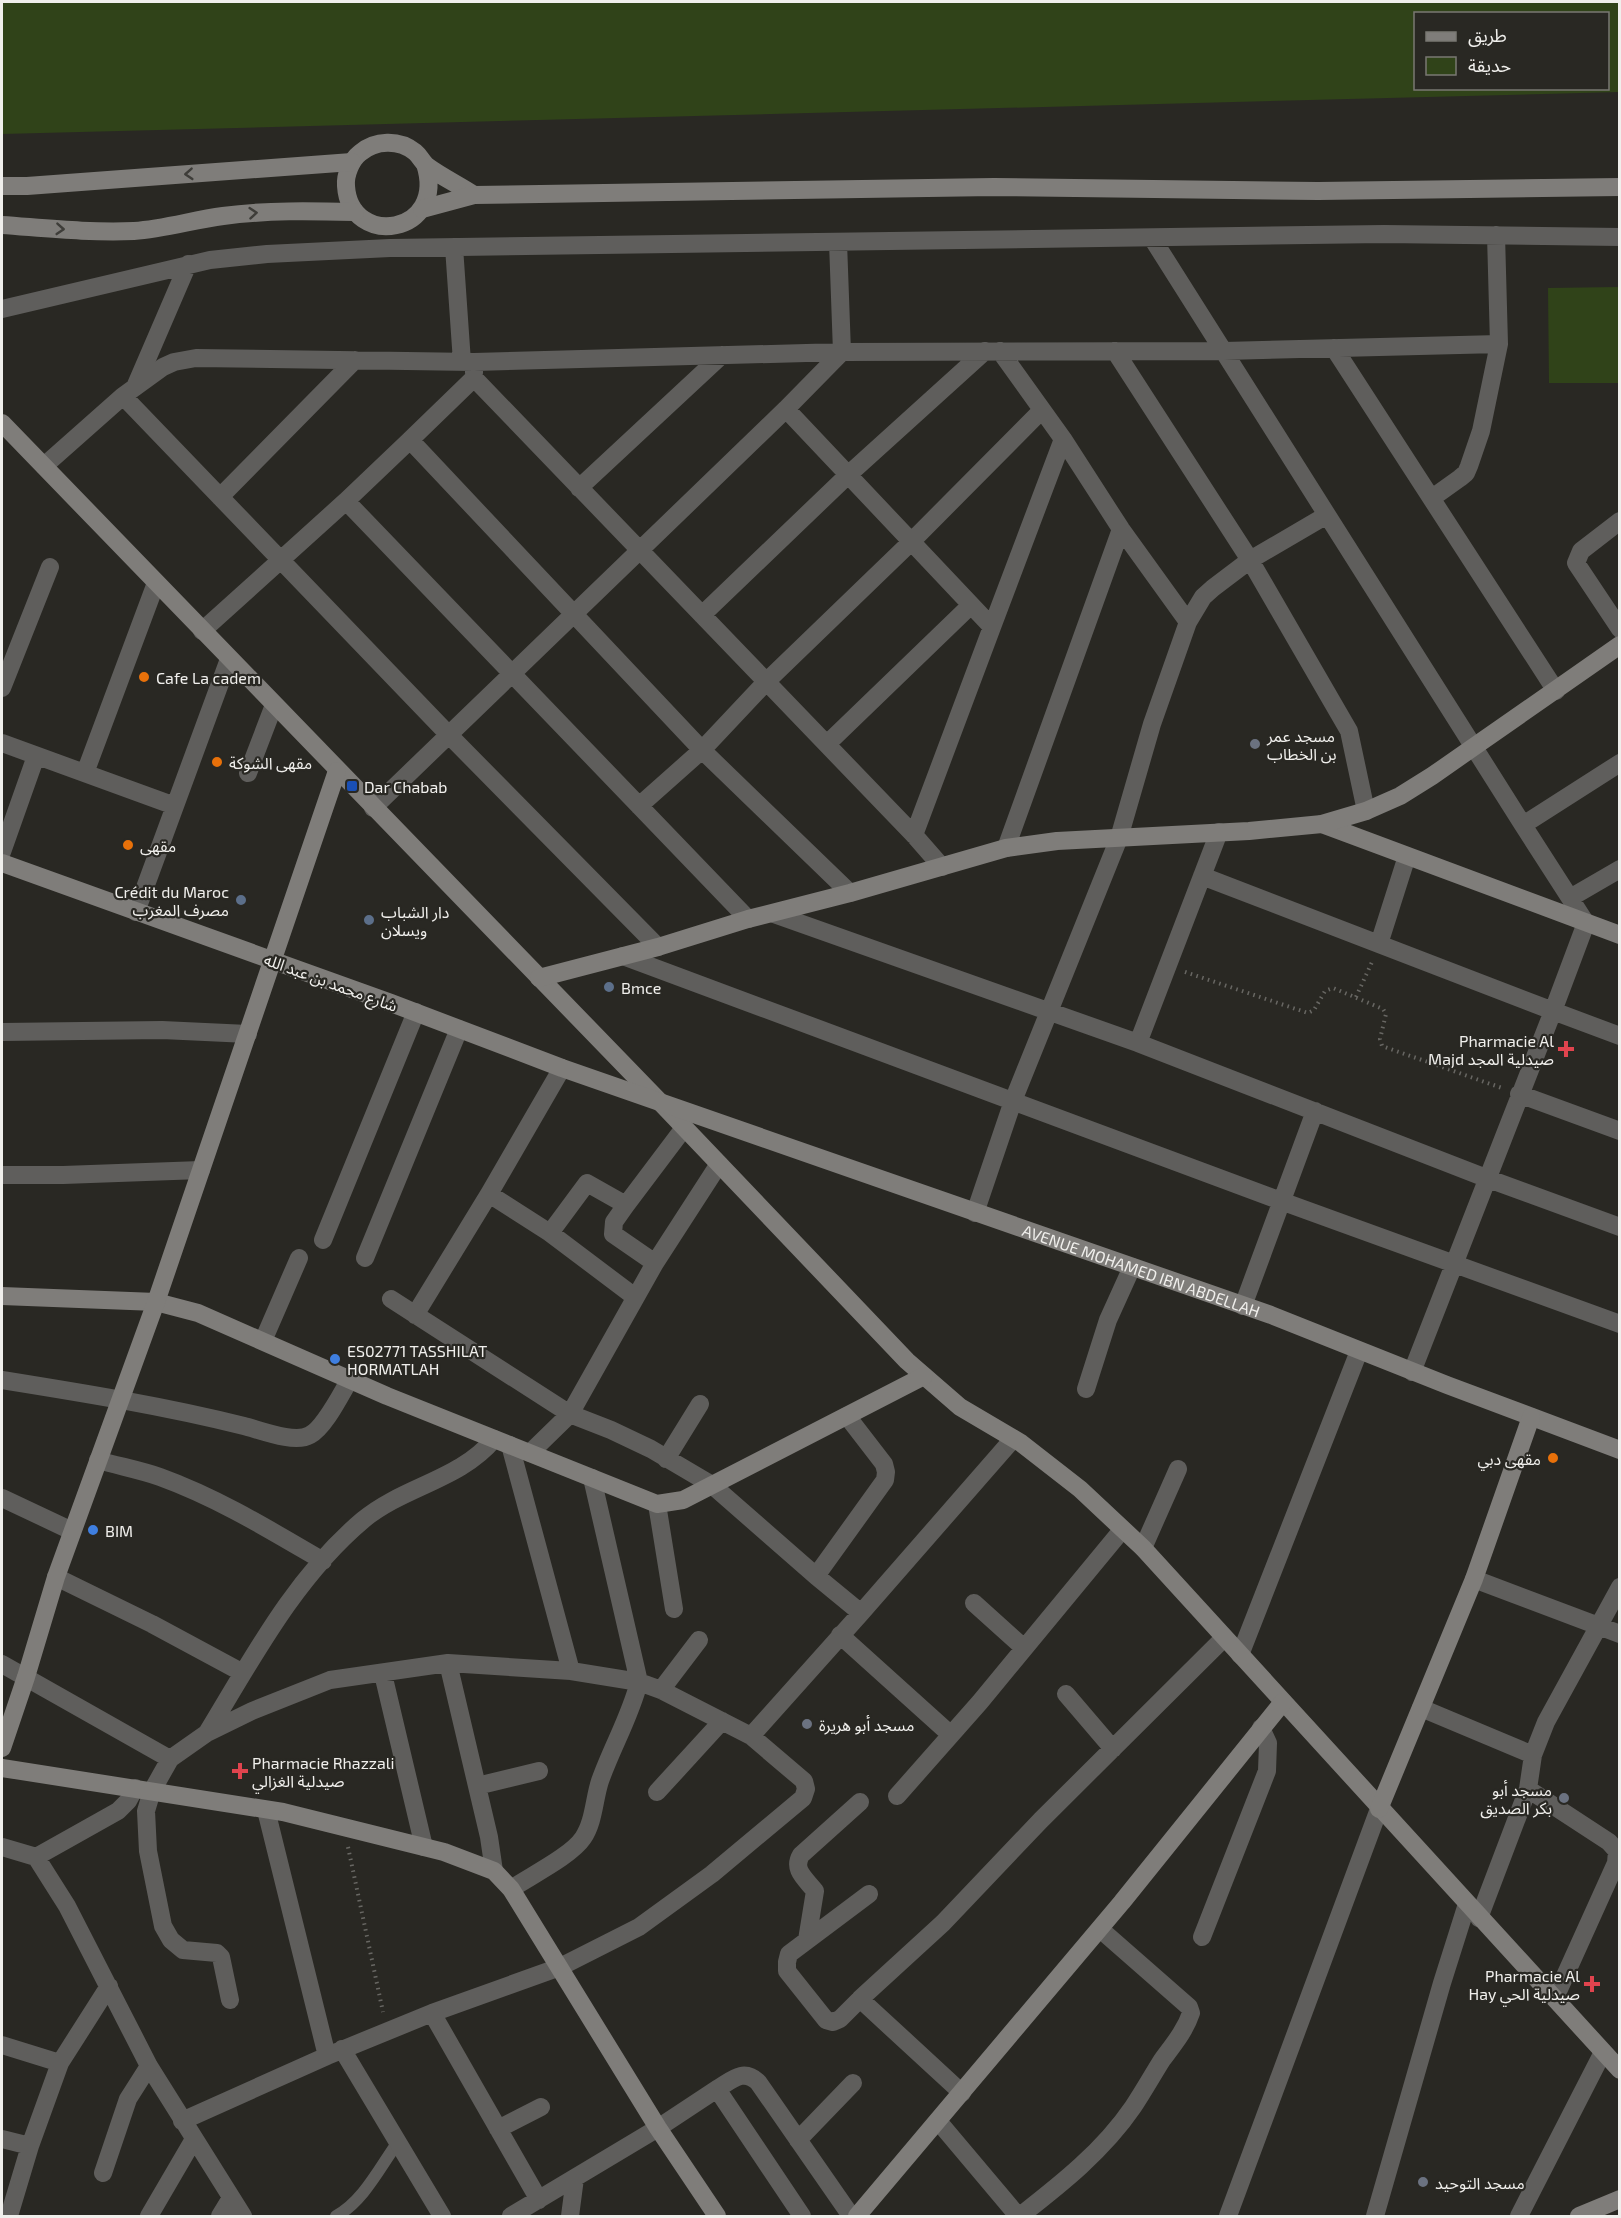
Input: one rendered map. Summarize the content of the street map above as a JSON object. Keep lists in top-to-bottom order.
{
  "streets": {
    "street": ["شارع محمد بن عبد الله", "AVENUE MOHAMED IBN ABDELLAH"]
  },
  "crossings": [
    ["شارع محمد بن عبد الله", "AVENUE MOHAMED IBN ABDELLAH"]
  ],
  "places": {
    "other": [
      "Cafe La cadem",
      "مسجد عمر بن الخطاب",
      "مقهى الشوكة",
      "مقهى",
      "Crédit du Maroc مصرف المغرب",
      "دار الشباب ويسلان",
      "Bmce",
      "ES02771 TASSHILAT HORMATLAH",
      "مقهى دبي",
      "BIM",
      "مسجد أبو هريرة",
      "مسجد أبو بكر الصديق",
      "مسجد التوحيد"
    ],
    "transit": ["Dar Chabab"],
    "health": ["Pharmacie Al Majd صيدلية المجد", "Pharmacie Rhazzali صيدلية الغزالي", "Pharmacie Al Hay صيدلية الحي"]
  },
  "legend": ["طريق", "حديقة"]
}
